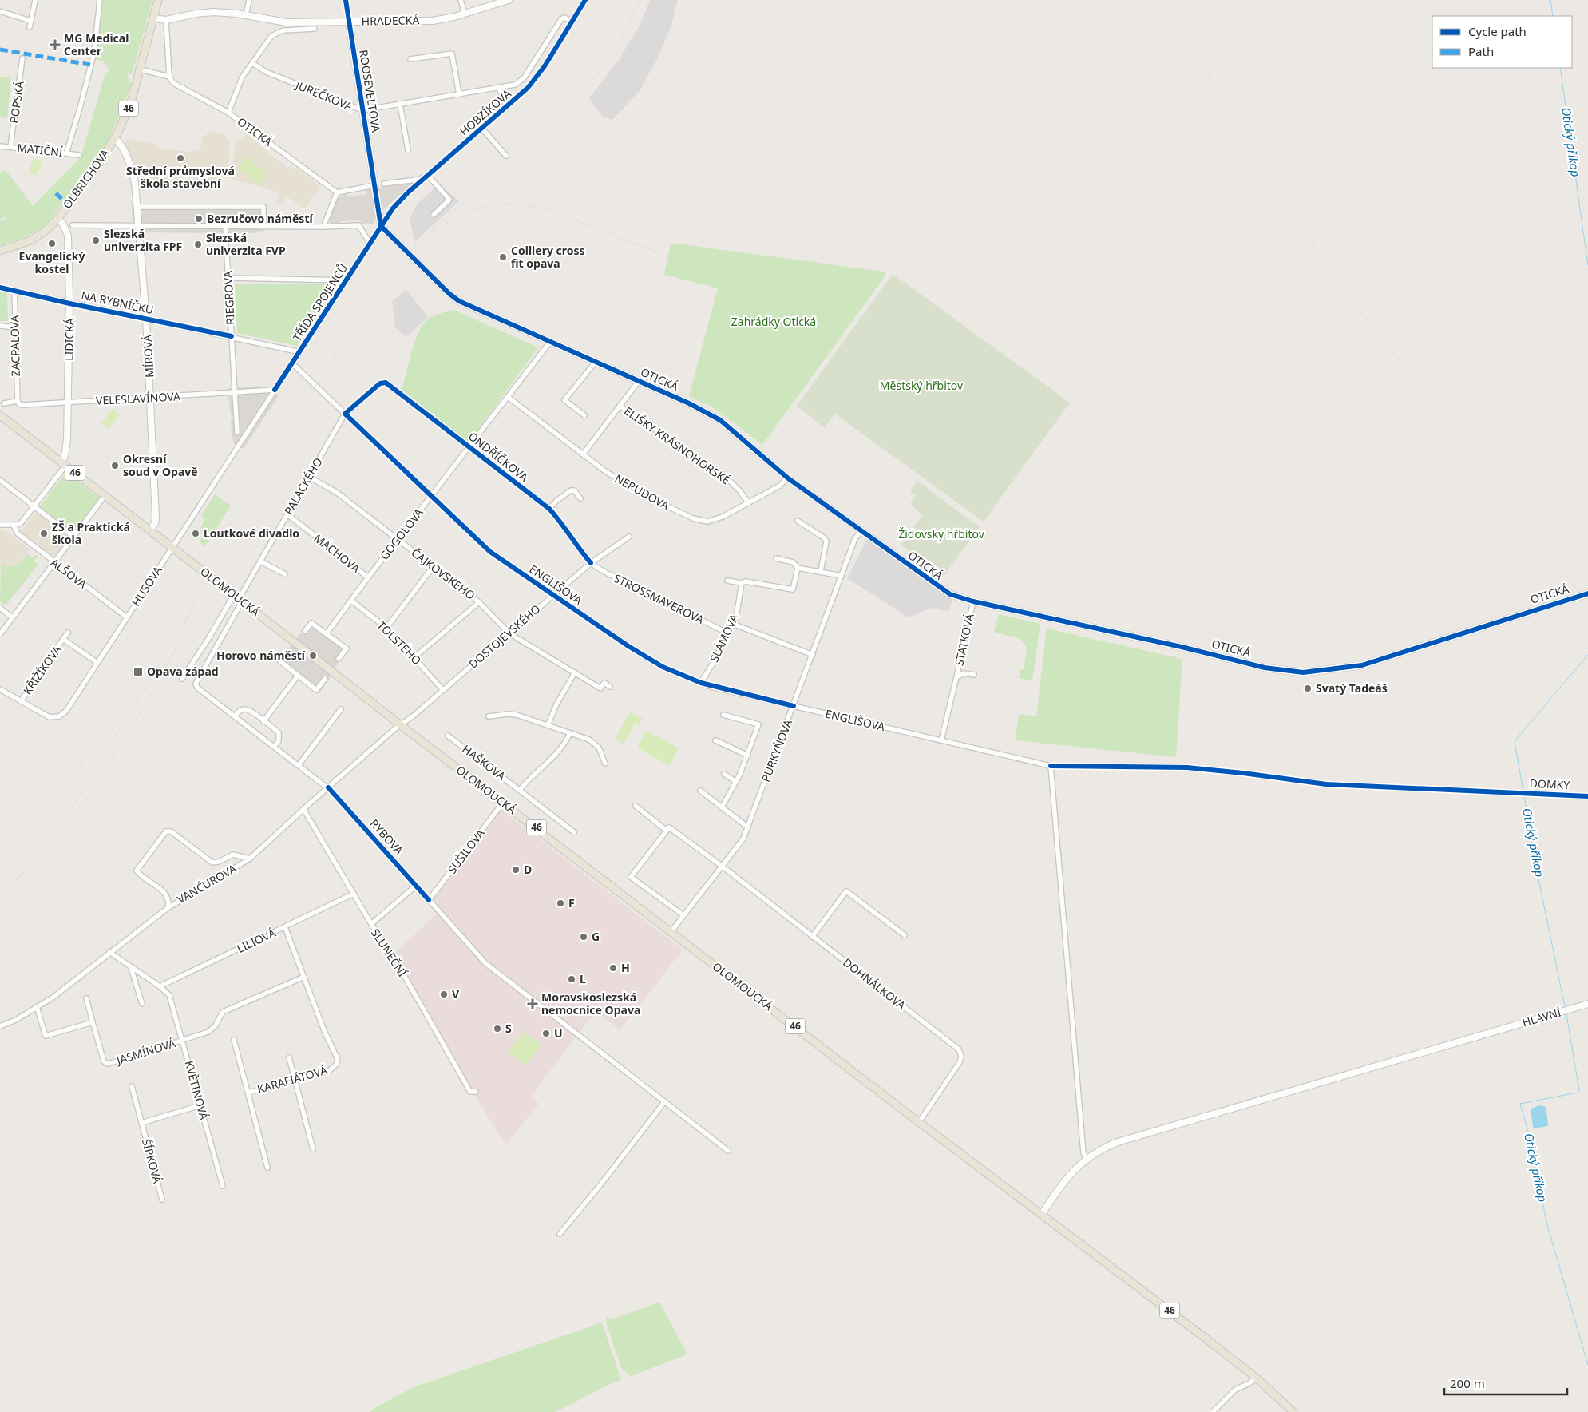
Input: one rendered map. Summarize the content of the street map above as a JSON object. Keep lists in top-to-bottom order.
{
  "streets": {
    "main road": ["46", "OLBRICHOVA", "OLOMOUCKÁ"],
    "street": [
      "HRADECKÁ",
      "ROOSEVELTOVA",
      "JUREČKOVA",
      "POPSKÁ",
      "HOBZÍKOVA",
      "OTICKÁ",
      "MATIČNÍ",
      "RIEGROVA",
      "NA RYBNÍČKU",
      "TŘÍDA SPOJENCŮ",
      "LIDICKÁ",
      "ZACPALOVA",
      "MÍROVÁ",
      "VELESLAVÍNOVA",
      "ELIŠKY KRÁSNOHORSKÉ",
      "ONDŘÍČKOVA",
      "PALACKÉHO",
      "NERUDOVA",
      "GOGOLOVA",
      "MÁCHOVA",
      "ALŠOVA",
      "ČAJKOVSKÉHO",
      "ENGLIŠOVA",
      "HUSOVA",
      "STROSSMAYEROVA",
      "DOSTOJEVSKÉHO",
      "SLÁMOVA",
      "STATKOVÁ",
      "TOLSTÉHO",
      "KŘIŽÍKOVA",
      "PURKYŇOVA",
      "HAŠKOVA",
      "DOMKY",
      "RYBOVA",
      "SUŠILOVA",
      "VANČUROVA",
      "LILIOVÁ",
      "SLUNEČNÍ",
      "DOHNÁLKOVA",
      "HLAVNÍ",
      "JASMÍNOVÁ",
      "KARAFIÁTOVÁ",
      "KVĚTINOVÁ",
      "ŠÍPKOVÁ"
    ]
  },
  "crossings": [
    ["HRADECKÁ", "ROOSEVELTOVA"],
    ["HRADECKÁ", "OLBRICHOVA"],
    ["ROOSEVELTOVA", "JUREČKOVA"],
    ["POPSKÁ", "MATIČNÍ"],
    ["46", "OLOMOUCKÁ"],
    ["46", "HLAVNÍ"],
    ["HOBZÍKOVA", "OTICKÁ"],
    ["HOBZÍKOVA", "TŘÍDA SPOJENCŮ"],
    ["OTICKÁ", "TŘÍDA SPOJENCŮ"],
    ["OTICKÁ", "NERUDOVA"],
    ["OTICKÁ", "GOGOLOVA"],
    ["OTICKÁ", "STATKOVÁ"],
    ["OTICKÁ", "PURKYŇOVA"],
    ["OLBRICHOVA", "LIDICKÁ"],
    ["OLBRICHOVA", "MÍROVÁ"],
    ["RIEGROVA", "NA RYBNÍČKU"],
    ["RIEGROVA", "VELESLAVÍNOVA"],
    ["NA RYBNÍČKU", "TŘÍDA SPOJENCŮ"],
    ["NA RYBNÍČKU", "LIDICKÁ"],
    ["NA RYBNÍČKU", "ZACPALOVA"],
    ["NA RYBNÍČKU", "MÍROVÁ"],
    ["TŘÍDA SPOJENCŮ", "VELESLAVÍNOVA"],
    ["TŘÍDA SPOJENCŮ", "ENGLIŠOVA"],
    ["TŘÍDA SPOJENCŮ", "HUSOVA"],
    ["LIDICKÁ", "VELESLAVÍNOVA"],
    ["LIDICKÁ", "OLOMOUCKÁ"],
    ["ZACPALOVA", "VELESLAVÍNOVA"],
    ["MÍROVÁ", "VELESLAVÍNOVA"],
    ["MÍROVÁ", "OLOMOUCKÁ"],
    ["ELIŠKY KRÁSNOHORSKÉ", "NERUDOVA"],
    ["ONDŘÍČKOVA", "PALACKÉHO"],
    ["ONDŘÍČKOVA", "GOGOLOVA"],
    ["ONDŘÍČKOVA", "STROSSMAYEROVA"],
    ["ONDŘÍČKOVA", "DOSTOJEVSKÉHO"],
    ["PALACKÉHO", "MÁCHOVA"],
    ["PALACKÉHO", "ČAJKOVSKÉHO"],
    ["PALACKÉHO", "ENGLIŠOVA"],
    ["PALACKÉHO", "OLOMOUCKÁ"],
    ["PALACKÉHO", "RYBOVA"],
    ["NERUDOVA", "GOGOLOVA"],
    ["GOGOLOVA", "MÁCHOVA"],
    ["GOGOLOVA", "ČAJKOVSKÉHO"],
    ["GOGOLOVA", "ENGLIŠOVA"],
    ["GOGOLOVA", "TOLSTÉHO"],
    ["ALŠOVA", "HUSOVA"],
    ["ČAJKOVSKÉHO", "DOSTOJEVSKÉHO"],
    ["ENGLIŠOVA", "DOSTOJEVSKÉHO"],
    ["ENGLIŠOVA", "SLÁMOVA"],
    ["ENGLIŠOVA", "PURKYŇOVA"],
    ["ENGLIŠOVA", "HLAVNÍ"],
    ["HUSOVA", "OLOMOUCKÁ"],
    ["HUSOVA", "KŘIŽÍKOVA"],
    ["OLOMOUCKÁ", "DOSTOJEVSKÉHO"],
    ["OLOMOUCKÁ", "PURKYŇOVA"],
    ["OLOMOUCKÁ", "RYBOVA"],
    ["OLOMOUCKÁ", "SUŠILOVA"],
    ["OLOMOUCKÁ", "VANČUROVA"],
    ["OLOMOUCKÁ", "DOHNÁLKOVA"],
    ["OLOMOUCKÁ", "HLAVNÍ"],
    ["STROSSMAYEROVA", "DOSTOJEVSKÉHO"],
    ["STROSSMAYEROVA", "SLÁMOVA"],
    ["DOSTOJEVSKÉHO", "TOLSTÉHO"],
    ["DOSTOJEVSKÉHO", "VANČUROVA"],
    ["PURKYŇOVA", "DOHNÁLKOVA"],
    ["RYBOVA", "SUŠILOVA"],
    ["RYBOVA", "VANČUROVA"],
    ["VANČUROVA", "SLUNEČNÍ"],
    ["LILIOVÁ", "SLUNEČNÍ"],
    ["LILIOVÁ", "KARAFIÁTOVÁ"],
    ["LILIOVÁ", "KVĚTINOVÁ"],
    ["JASMÍNOVÁ", "KVĚTINOVÁ"]
  ],
  "water": ["Otický příkop"],
  "parks": ["Zahrádky Otická", "Městský hřbitov", "Židovský hřbitov"],
  "places": {
    "health": ["MG Medical Center", "Moravskoslezská nemocnice Opava"],
    "other": [
      "Střední průmyslová škola stavební",
      "Bezručovo náměstí",
      "Slezská univerzita FPF",
      "Evangelický kostel",
      "Slezská univerzita FVP",
      "Colliery cross fit opava",
      "Okresní soud v Opavě",
      "ZŠ a Praktická škola",
      "Loutkové divadlo",
      "Horovo náměstí",
      "Svatý Tadeáš",
      "D",
      "F",
      "G",
      "H",
      "L",
      "V",
      "S",
      "U"
    ],
    "transit": ["Opava západ"]
  },
  "legend": ["Cycle path", "Path"],
  "scale_bar": "200 m"
}
